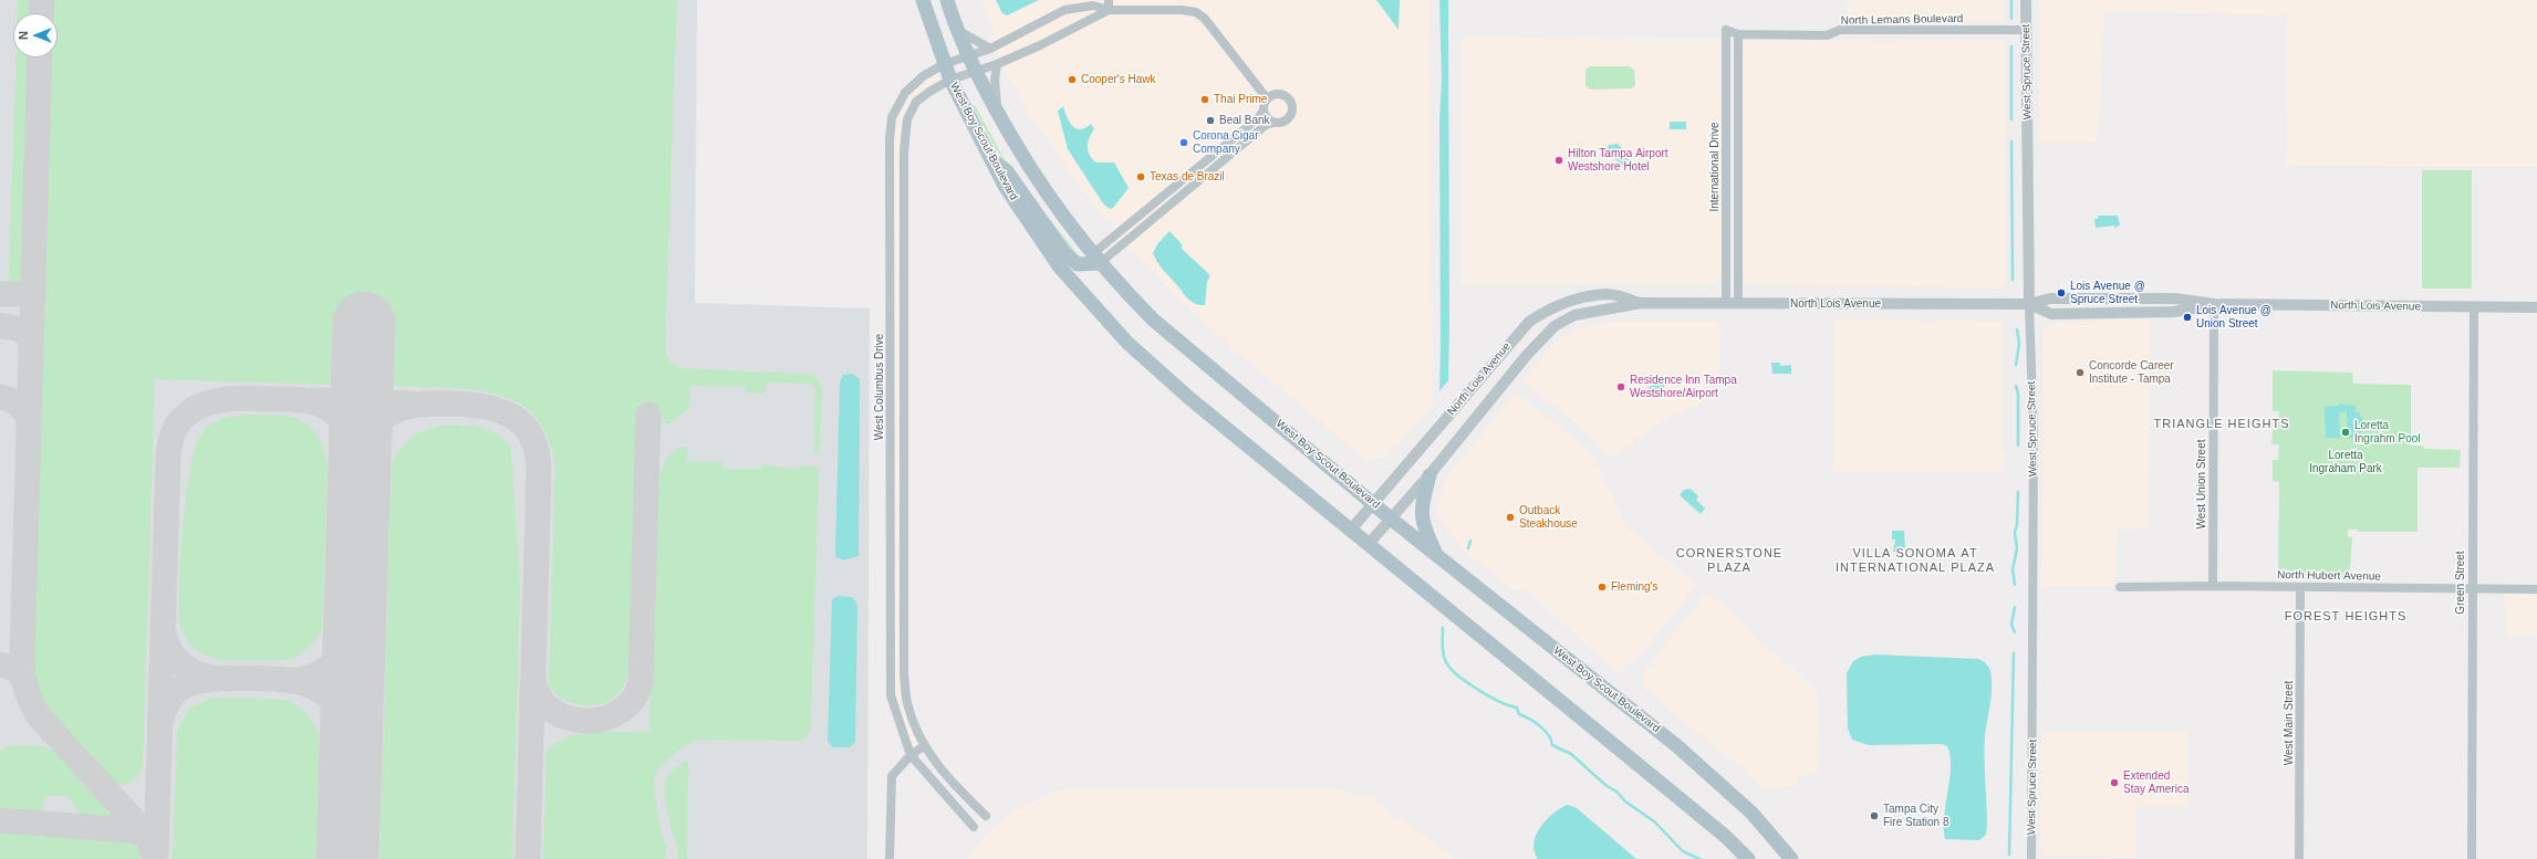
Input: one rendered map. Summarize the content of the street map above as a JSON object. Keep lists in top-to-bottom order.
{
  "streets": {
    "main road": ["West Boy Scout Boulevard"],
    "street": [
      "North Lemans Boulevard",
      "West Spruce Street",
      "International Drive",
      "North Lois Avenue",
      "West Columbus Drive",
      "West Union Street",
      "North Hubert Avenue",
      "Green Street",
      "West Main Street"
    ]
  },
  "crossings": [
    ["North Lemans Boulevard", "West Spruce Street"],
    ["North Lemans Boulevard", "International Drive"],
    ["West Spruce Street", "North Lois Avenue"],
    ["West Boy Scout Boulevard", "North Lois Avenue"],
    ["West Boy Scout Boulevard", "West Columbus Drive"],
    ["International Drive", "North Lois Avenue"],
    ["North Lois Avenue", "West Union Street"],
    ["North Lois Avenue", "Green Street"],
    ["West Union Street", "North Hubert Avenue"],
    ["North Hubert Avenue", "Green Street"],
    ["North Hubert Avenue", "West Main Street"]
  ],
  "districts": [
    "TRIANGLE HEIGHTS",
    "CORNERSTONE PLAZA",
    "VILLA SONOMA AT INTERNATIONAL PLAZA",
    "FOREST HEIGHTS"
  ],
  "parks": ["Loretta Ingraham Park"],
  "places": [
    "Cooper's Hawk",
    "Thai Prime",
    "Beal Bank",
    "Corona Cigar Company",
    "Hilton Tampa Airport Westshore Hotel",
    "Texas de Brazil",
    "Lois Avenue @ Spruce Street",
    "Lois Avenue @ Union Street",
    "Concorde Career Institute - Tampa",
    "Residence Inn Tampa Westshore/Airport",
    "Loretta Ingrahm Pool",
    "Outback Steakhouse",
    "Fleming's",
    "Extended Stay America",
    "Tampa City Fire Station 8"
  ],
  "north": "left"
}
